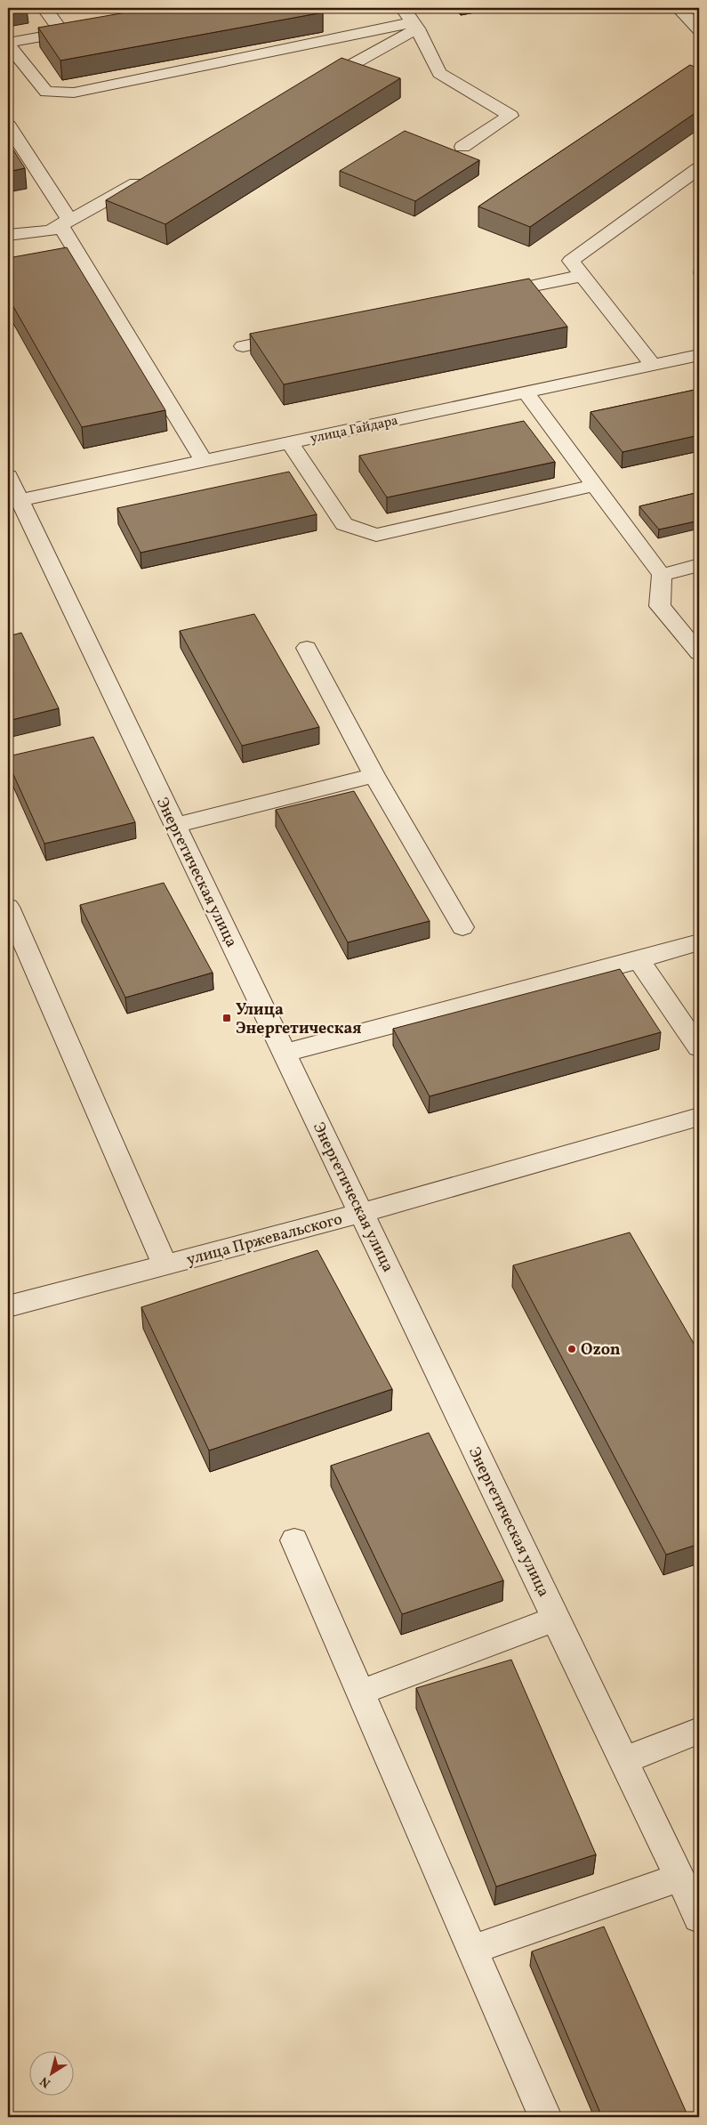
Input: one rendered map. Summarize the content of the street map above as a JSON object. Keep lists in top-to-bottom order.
{
  "streets": {
    "street": ["улица Гайдара", "Энергетическая улица", "улица Пржевальского"]
  },
  "crossings": [
    ["улица Гайдара", "Энергетическая улица"],
    ["Энергетическая улица", "улица Пржевальского"]
  ],
  "places": {
    "transit": ["Улица Энергетическая"],
    "other": ["Ozon"]
  },
  "north": "bottom left"
}
